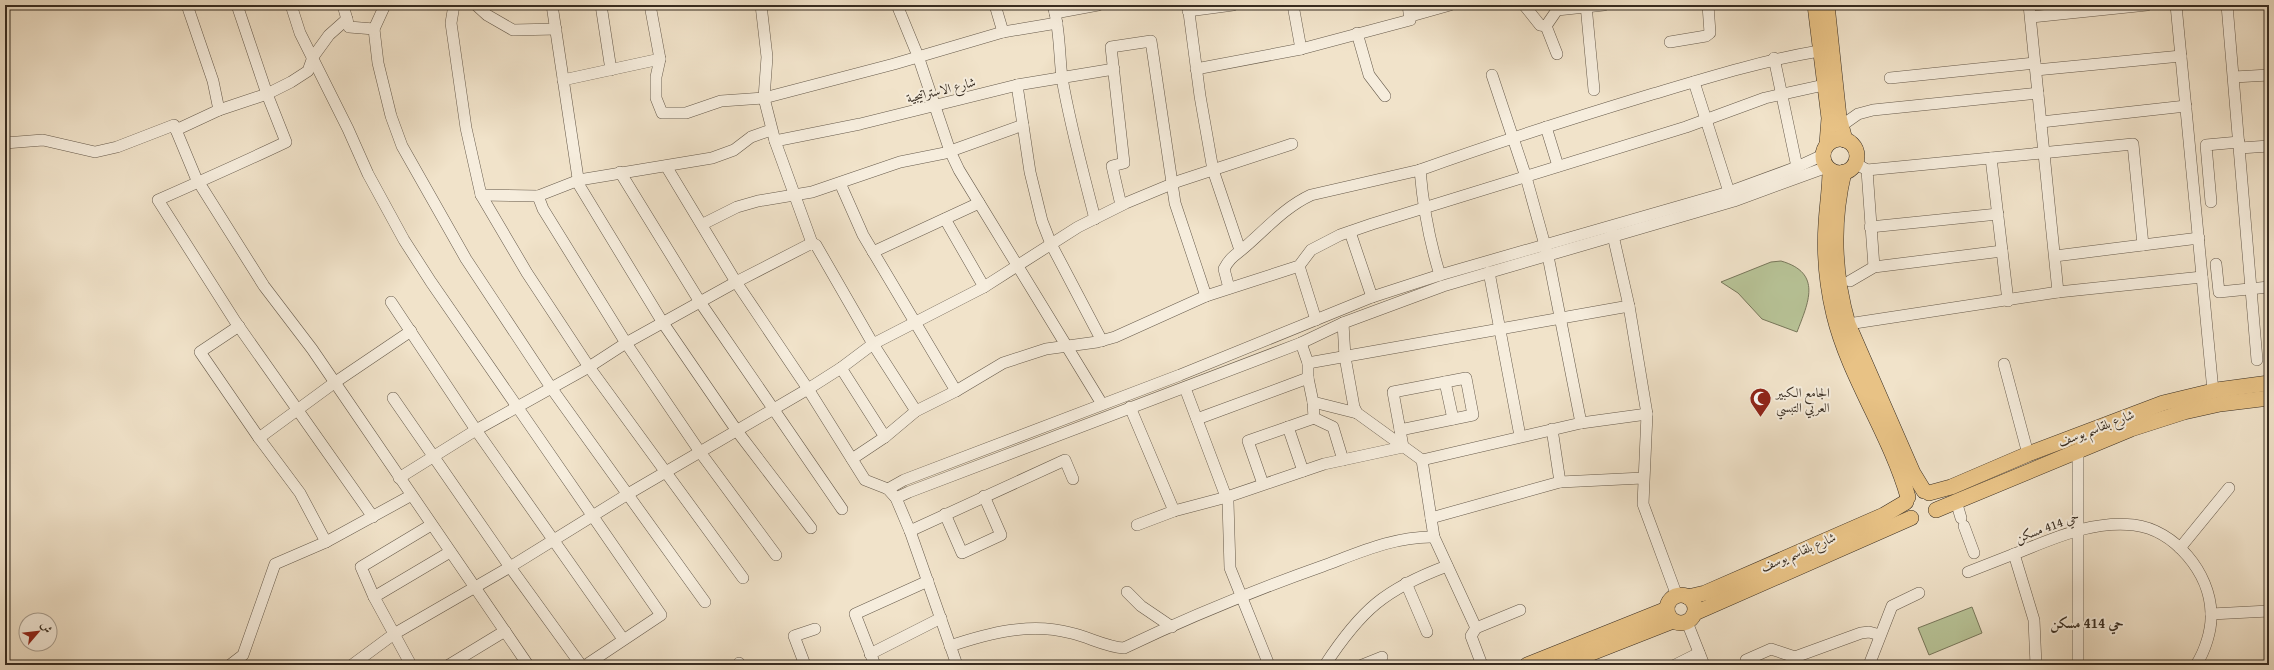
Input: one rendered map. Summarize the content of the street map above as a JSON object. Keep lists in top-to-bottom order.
{
  "streets": {
    "main road": ["شارع بلقاسم يوسف"],
    "street": ["شارع الاستراتيجية", "حي 414 مسكن"]
  },
  "districts": ["حي 414 مسكن"],
  "places": {
    "mosque": ["الجامع الكبير العربي التبسي"]
  },
  "north": "top right"
}
